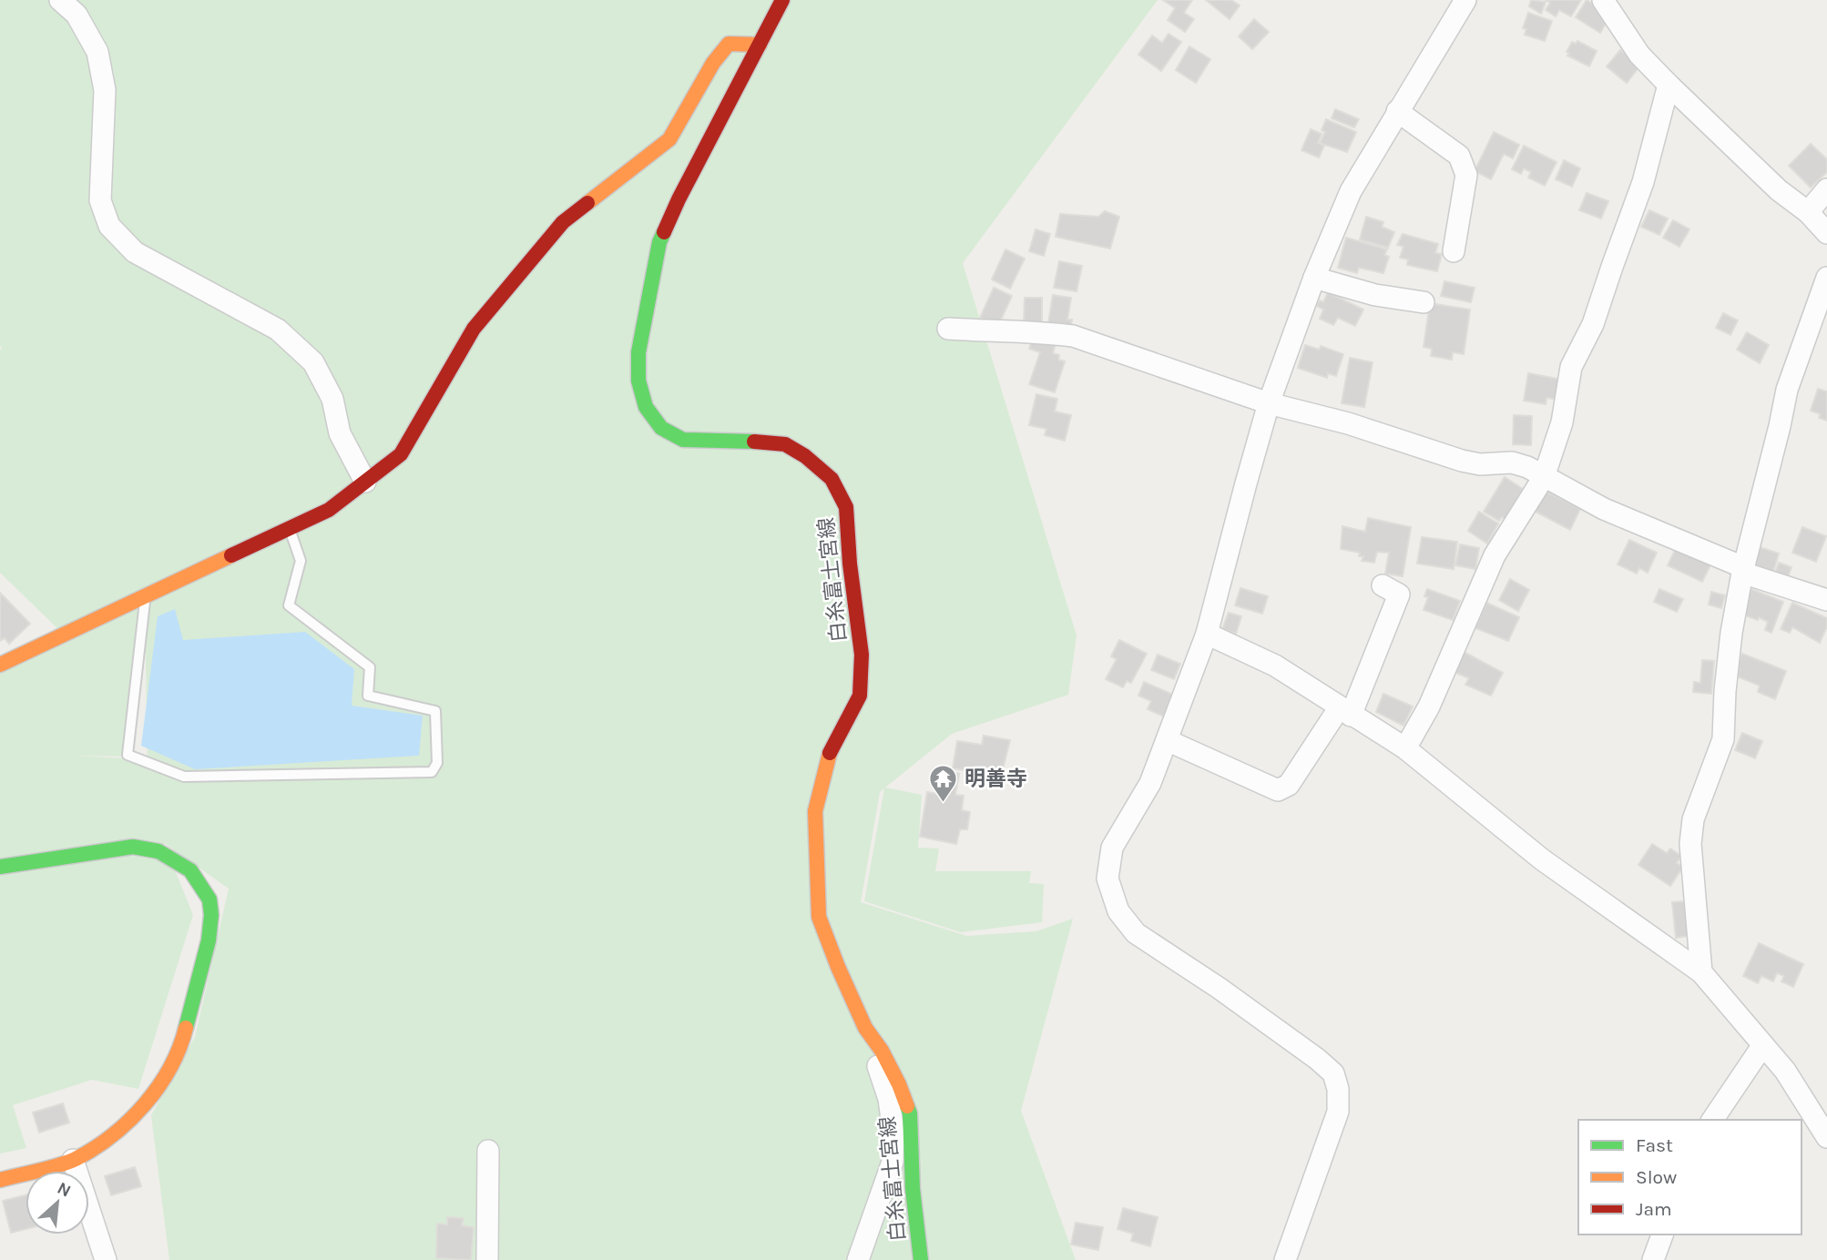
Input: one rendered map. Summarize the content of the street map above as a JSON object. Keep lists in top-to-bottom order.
{
  "streets": {
    "street": ["白糸富士宮線"]
  },
  "places": {
    "temple": ["明善寺"]
  },
  "legend": ["Fast", "Slow", "Jam"],
  "north": "top right"
}
